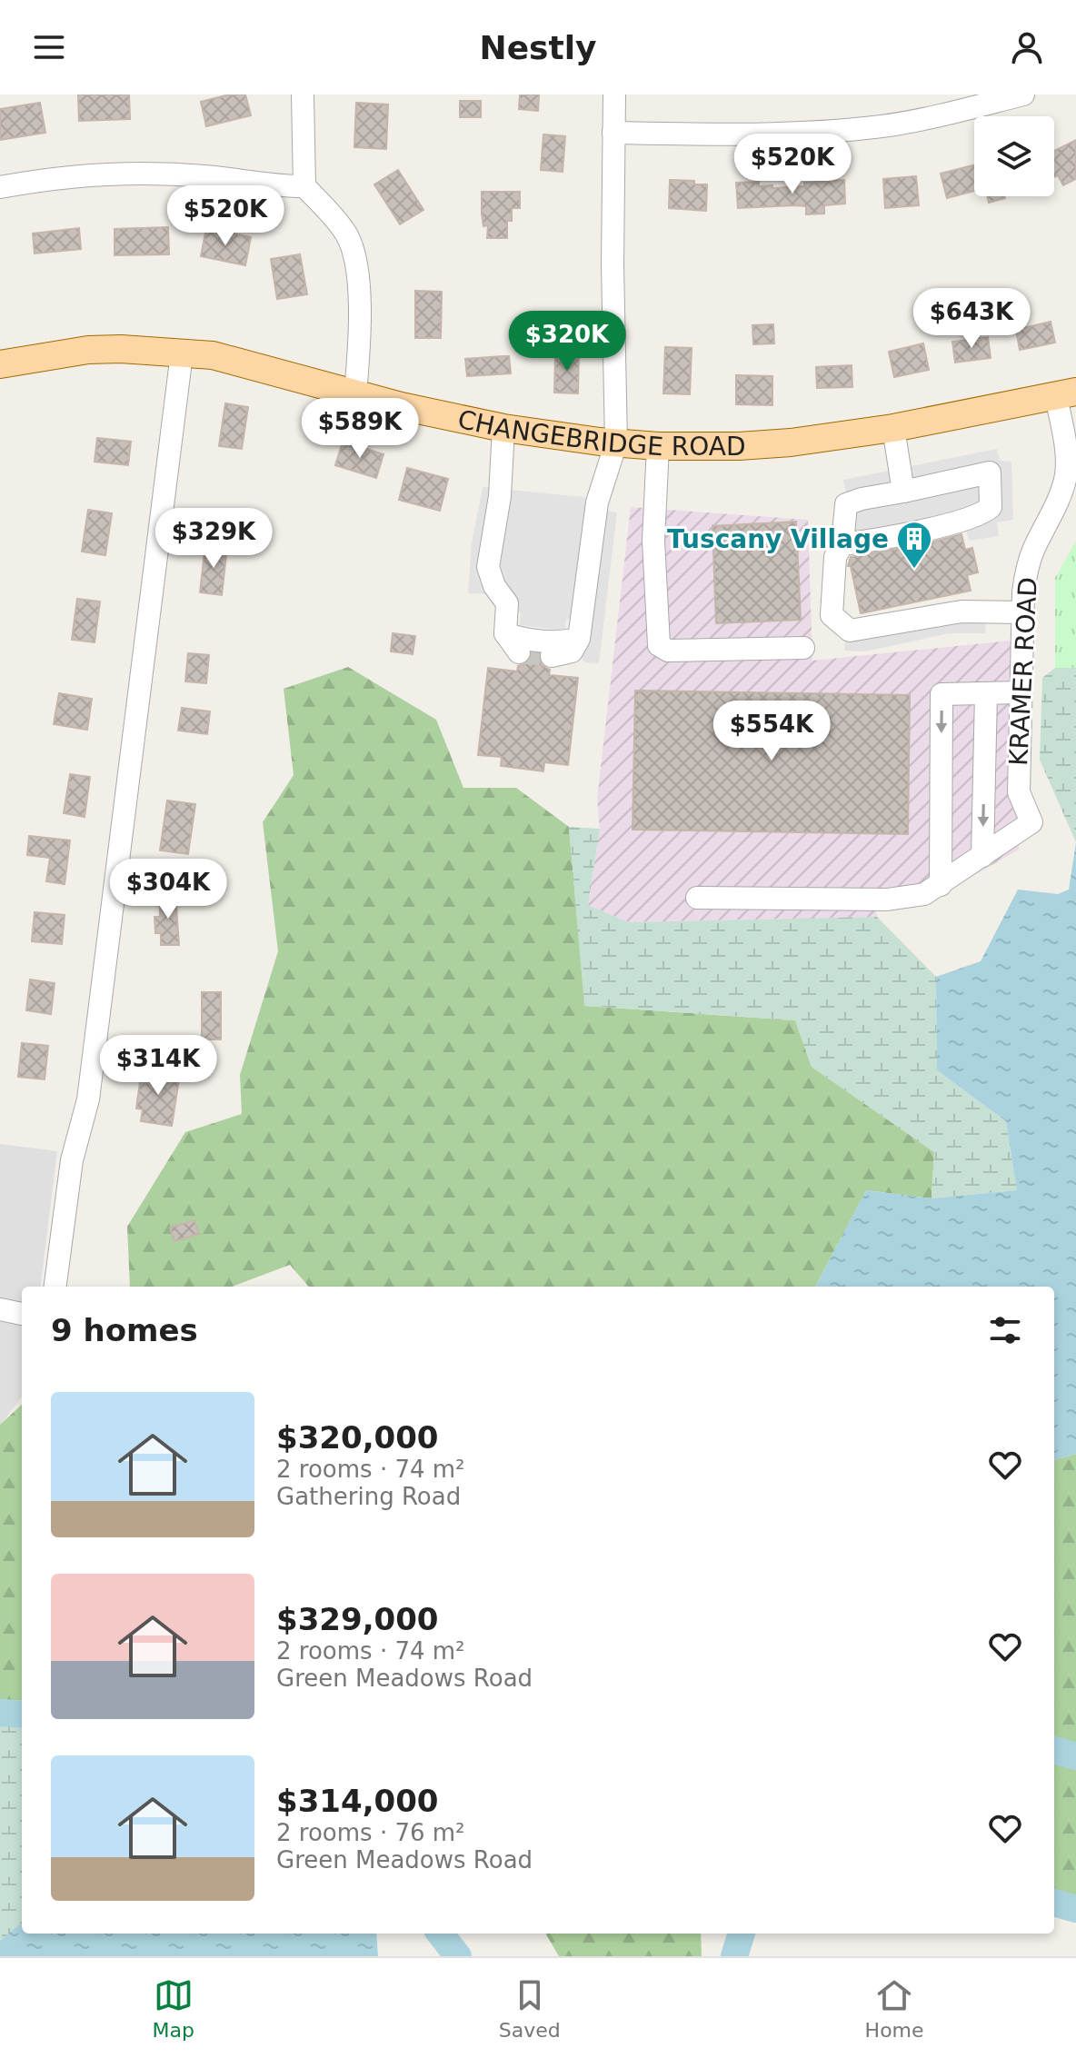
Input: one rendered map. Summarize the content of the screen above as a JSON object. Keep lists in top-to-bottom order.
{
  "streets": {
    "main road": ["CHANGEBRIDGE ROAD"],
    "street": ["KRAMER ROAD"]
  },
  "crossings": [
    ["CHANGEBRIDGE ROAD", "KRAMER ROAD"]
  ],
  "places": {
    "building": ["Tuscany Village"]
  },
  "page": {
    "header": "Nestly",
    "price": [
      "$520K",
      "$520K",
      "$643K",
      "$320K",
      "$589K",
      "$329K",
      "$554K",
      "$304K",
      "$314K"
    ],
    "heading": "9 homes",
    "list": [
      {
        "name": "$320,000",
        "note": "2 rooms · 74 m² · Gathering Road"
      },
      {
        "name": "$329,000",
        "note": "2 rooms · 74 m² · Green Meadows Road"
      },
      {
        "name": "$314,000",
        "note": "2 rooms · 76 m² · Green Meadows Road"
      }
    ],
    "tabs": ["Map", "Saved", "Home"]
  }
}
